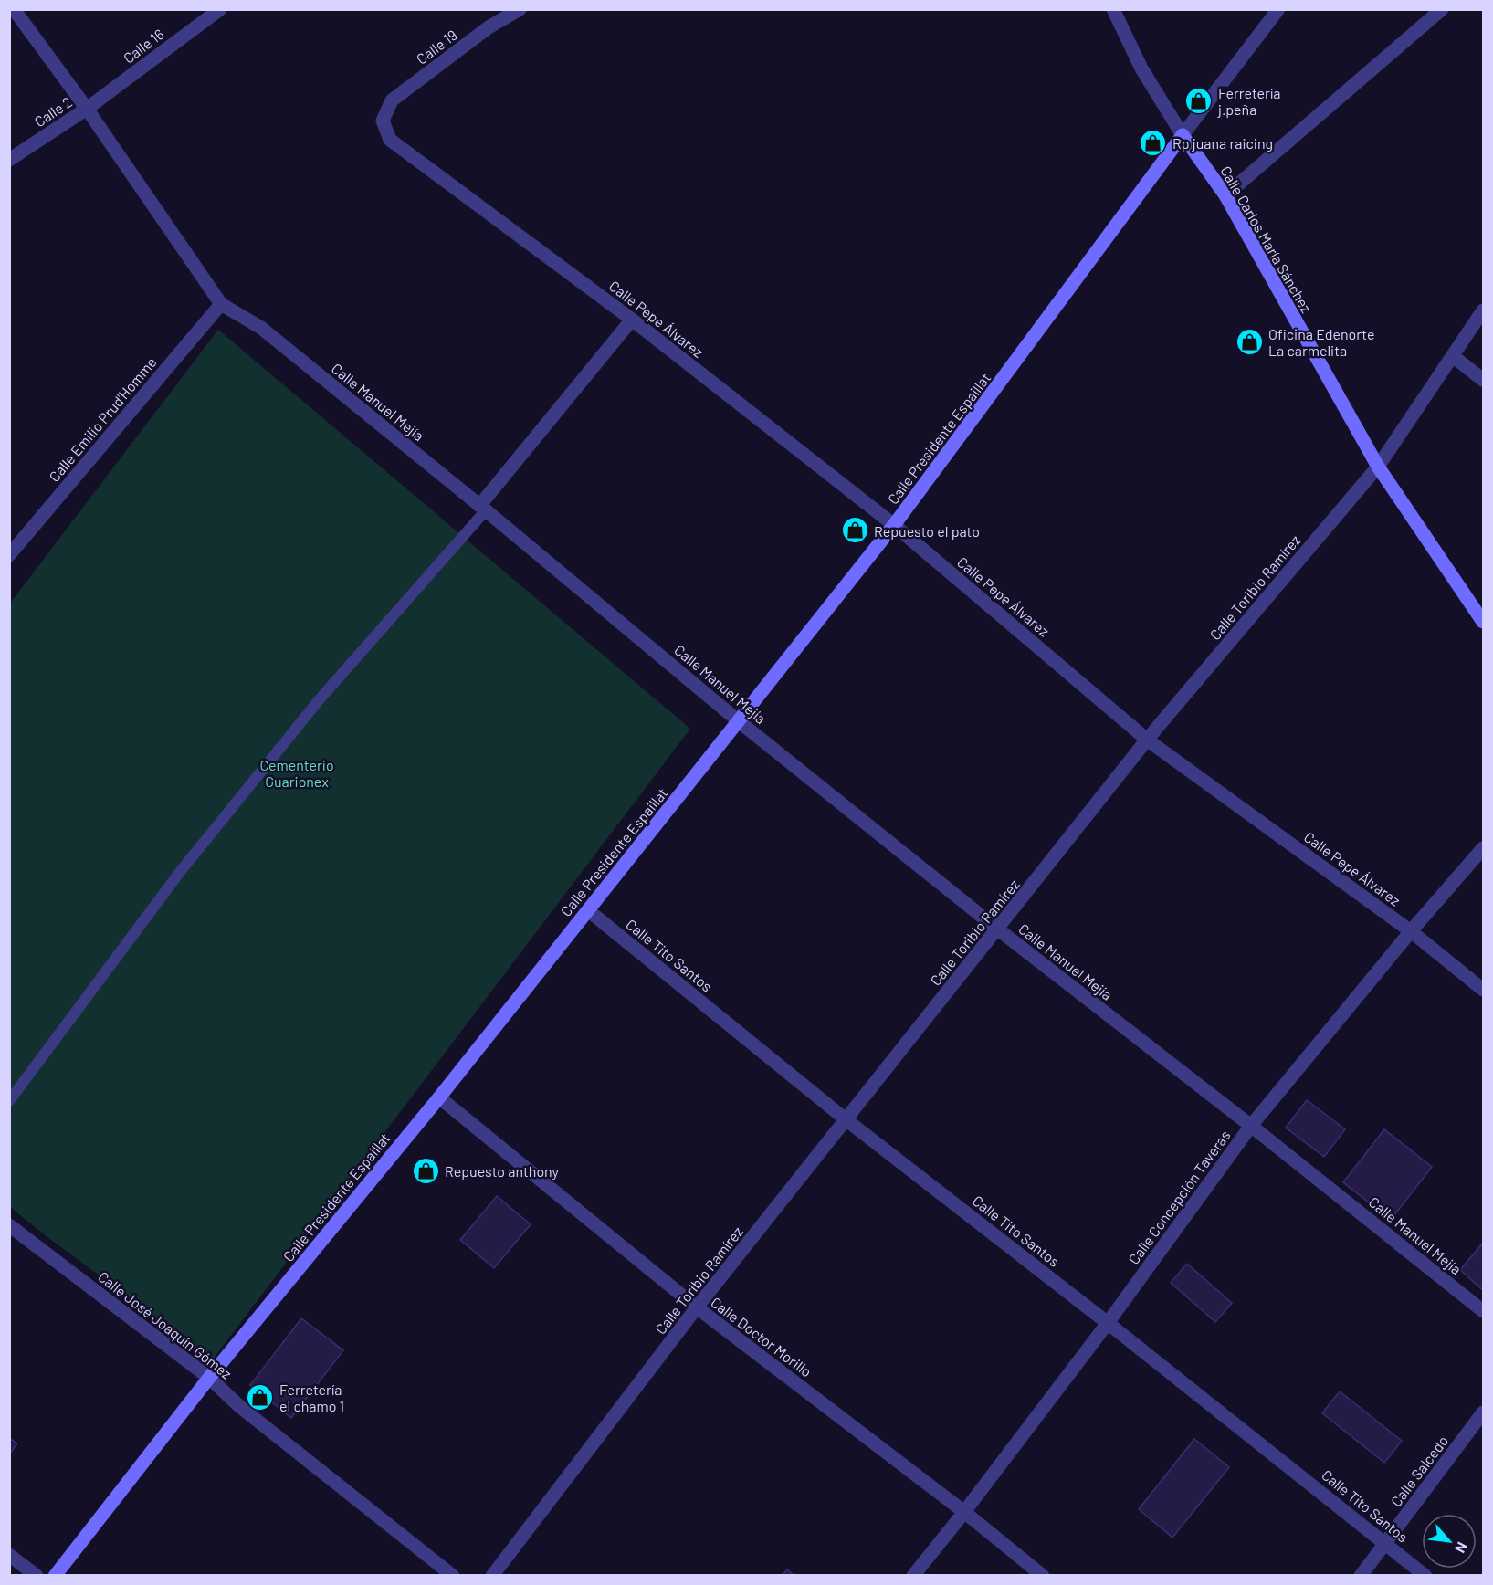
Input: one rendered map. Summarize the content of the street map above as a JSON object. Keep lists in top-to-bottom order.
{
  "streets": {
    "street": [
      "Calle 16",
      "Calle 19",
      "Calle 2",
      "Calle Carlos María Sánchez",
      "Calle Pepe Álvarez",
      "Calle Manuel Mejía",
      "Calle Emilio Prud'Homme",
      "Calle Presidente Espaillat",
      "Calle Toribio Ramírez",
      "Calle Tito Santos",
      "Calle Concepción Taveras",
      "Calle José Joaquín Gómez",
      "Calle Doctor Morillo",
      "Calle Salcedo"
    ]
  },
  "crossings": [
    ["Calle 16", "Calle 2"],
    ["Calle 16", "Calle Manuel Mejía"],
    ["Calle 19", "Calle Pepe Álvarez"],
    ["Calle 2", "Calle Manuel Mejía"],
    ["Calle Carlos María Sánchez", "Calle Presidente Espaillat"],
    ["Calle Carlos María Sánchez", "Calle Toribio Ramírez"],
    ["Calle Pepe Álvarez", "Calle Presidente Espaillat"],
    ["Calle Pepe Álvarez", "Calle Toribio Ramírez"],
    ["Calle Pepe Álvarez", "Calle Concepción Taveras"],
    ["Calle Manuel Mejía", "Calle Emilio Prud'Homme"],
    ["Calle Manuel Mejía", "Calle Presidente Espaillat"],
    ["Calle Manuel Mejía", "Calle Toribio Ramírez"],
    ["Calle Manuel Mejía", "Calle Concepción Taveras"],
    ["Calle Presidente Espaillat", "Calle Tito Santos"],
    ["Calle Presidente Espaillat", "Calle José Joaquín Gómez"],
    ["Calle Presidente Espaillat", "Calle Doctor Morillo"],
    ["Calle Toribio Ramírez", "Calle Tito Santos"],
    ["Calle Toribio Ramírez", "Calle Doctor Morillo"],
    ["Calle Tito Santos", "Calle Concepción Taveras"],
    ["Calle Tito Santos", "Calle Salcedo"],
    ["Calle Concepción Taveras", "Calle Doctor Morillo"]
  ],
  "parks": ["Cementerio Guarionex"],
  "places": {
    "shop": [
      "Ferretería j.peña",
      "Rp juana raicing",
      "Oficina Edenorte La carmelita",
      "Repuesto el pato",
      "Repuesto anthony",
      "Ferretería el chamo 1"
    ]
  },
  "north": "bottom right"
}
